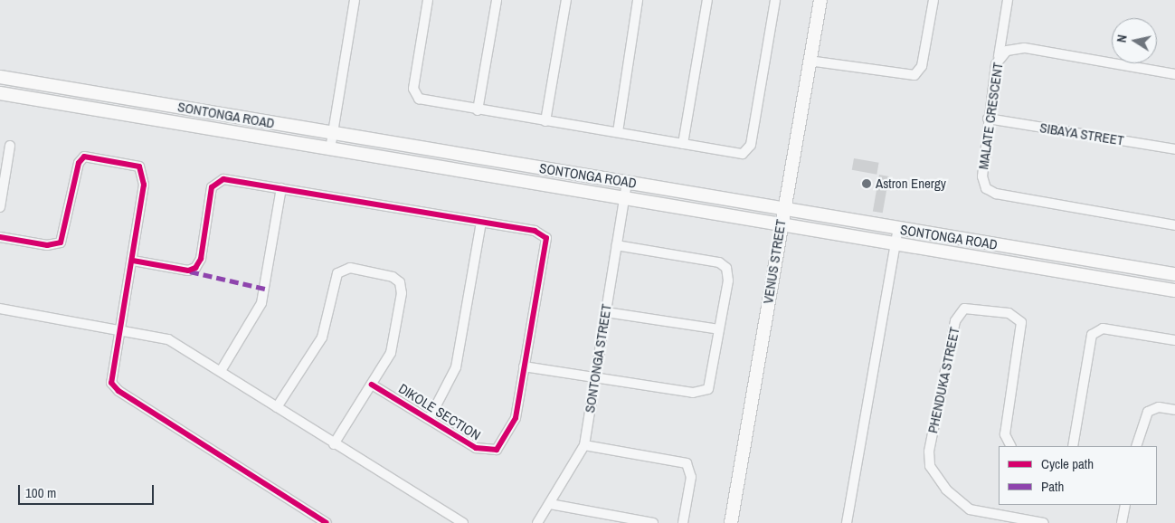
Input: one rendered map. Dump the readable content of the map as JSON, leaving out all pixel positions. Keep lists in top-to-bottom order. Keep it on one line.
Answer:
{"streets":{"main road":["SONTONGA ROAD","VENUS STREET"],"street":["MALATE CRESCENT","SIBAYA STREET","SONTONGA STREET","PHENDUKA STREET","DIKOLE SECTION"]},"crossings":[["SONTONGA ROAD","VENUS STREET"],["SONTONGA ROAD","SONTONGA STREET"],["MALATE CRESCENT","SIBAYA STREET"]],"places":["Astron Energy"],"legend":["Cycle path","Path"],"scale_bar":"100 m","north":"left"}
